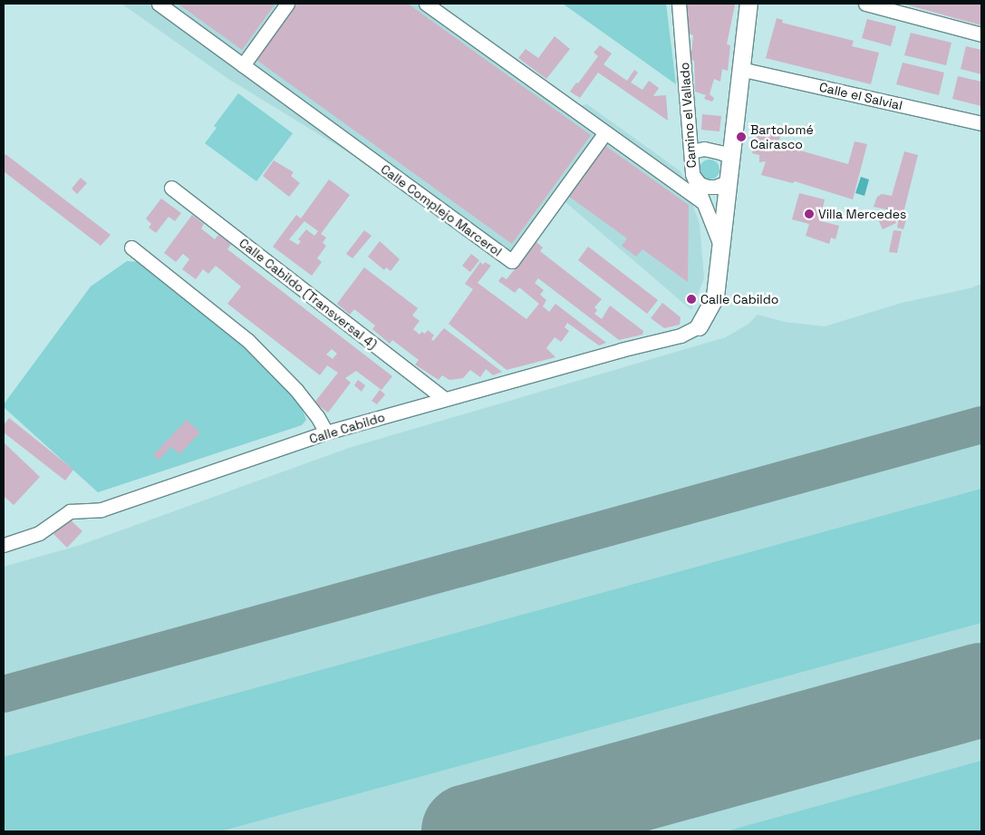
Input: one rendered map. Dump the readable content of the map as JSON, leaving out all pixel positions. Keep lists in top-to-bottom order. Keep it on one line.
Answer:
{"streets":{"street":["Calle el Salvial","Camino el Vallado","Calle Complejo Marcerol","Calle Cabildo (Transversal 4)","Calle Cabildo"]},"crossings":[["Calle Cabildo (Transversal 4)","Calle Cabildo"]],"places":["Bartolomé Cairasco","Villa Mercedes","Calle Cabildo"]}
